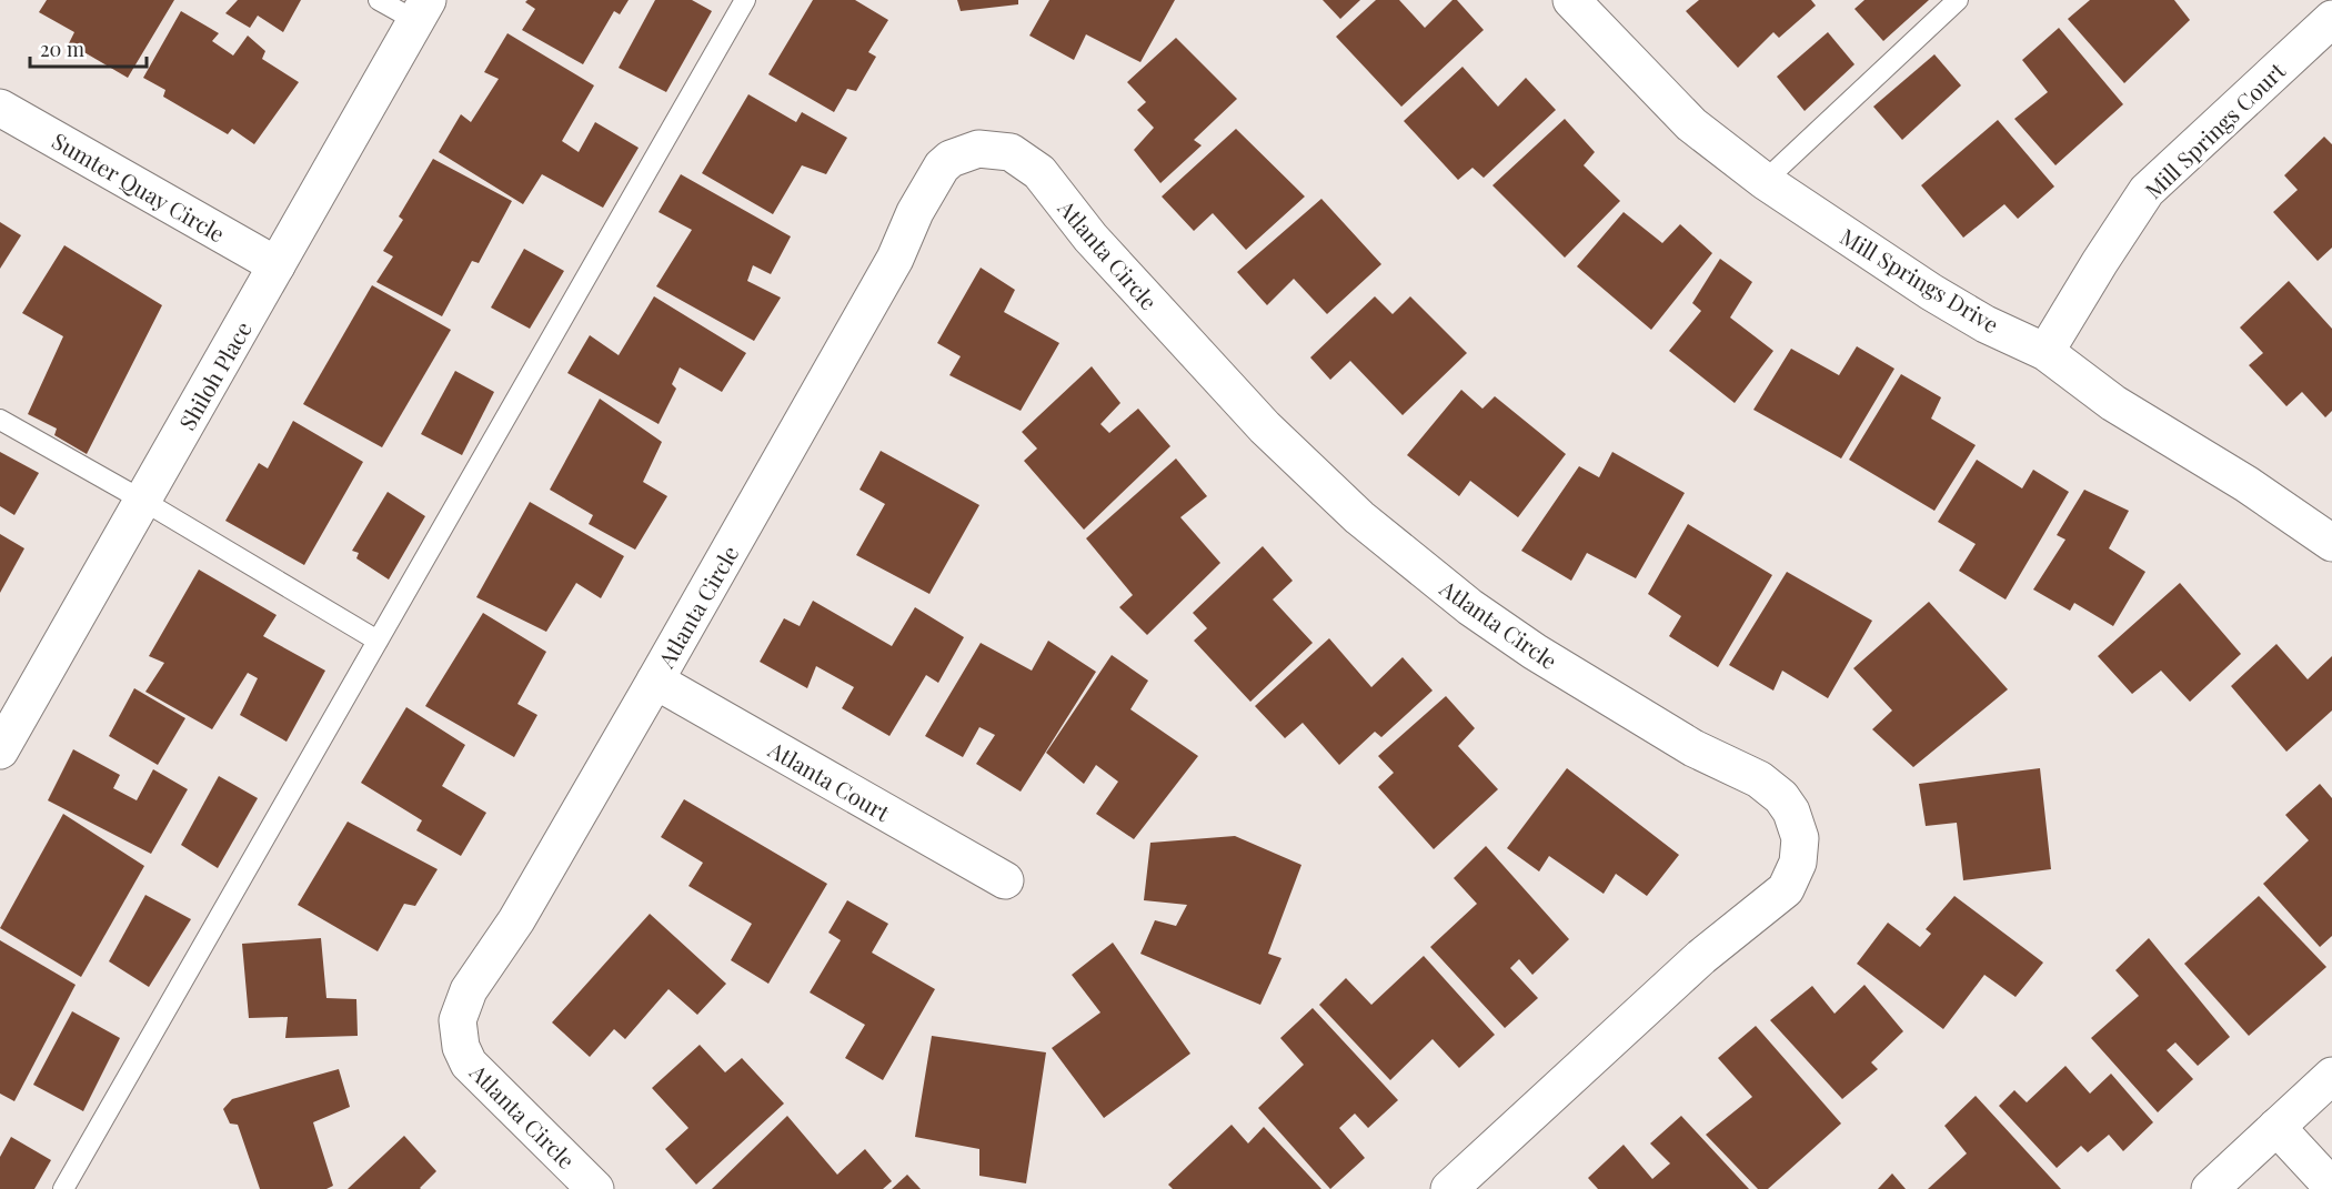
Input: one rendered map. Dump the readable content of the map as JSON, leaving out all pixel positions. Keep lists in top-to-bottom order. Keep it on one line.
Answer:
{"streets":{"street":["Mill Springs Court","Sumter Quay Circle","Atlanta Circle","Mill Springs Drive","Shiloh Place","Atlanta Court"]},"crossings":[["Mill Springs Court","Mill Springs Drive"],["Sumter Quay Circle","Shiloh Place"],["Atlanta Circle","Atlanta Court"]],"scale_bar":"20 m"}
